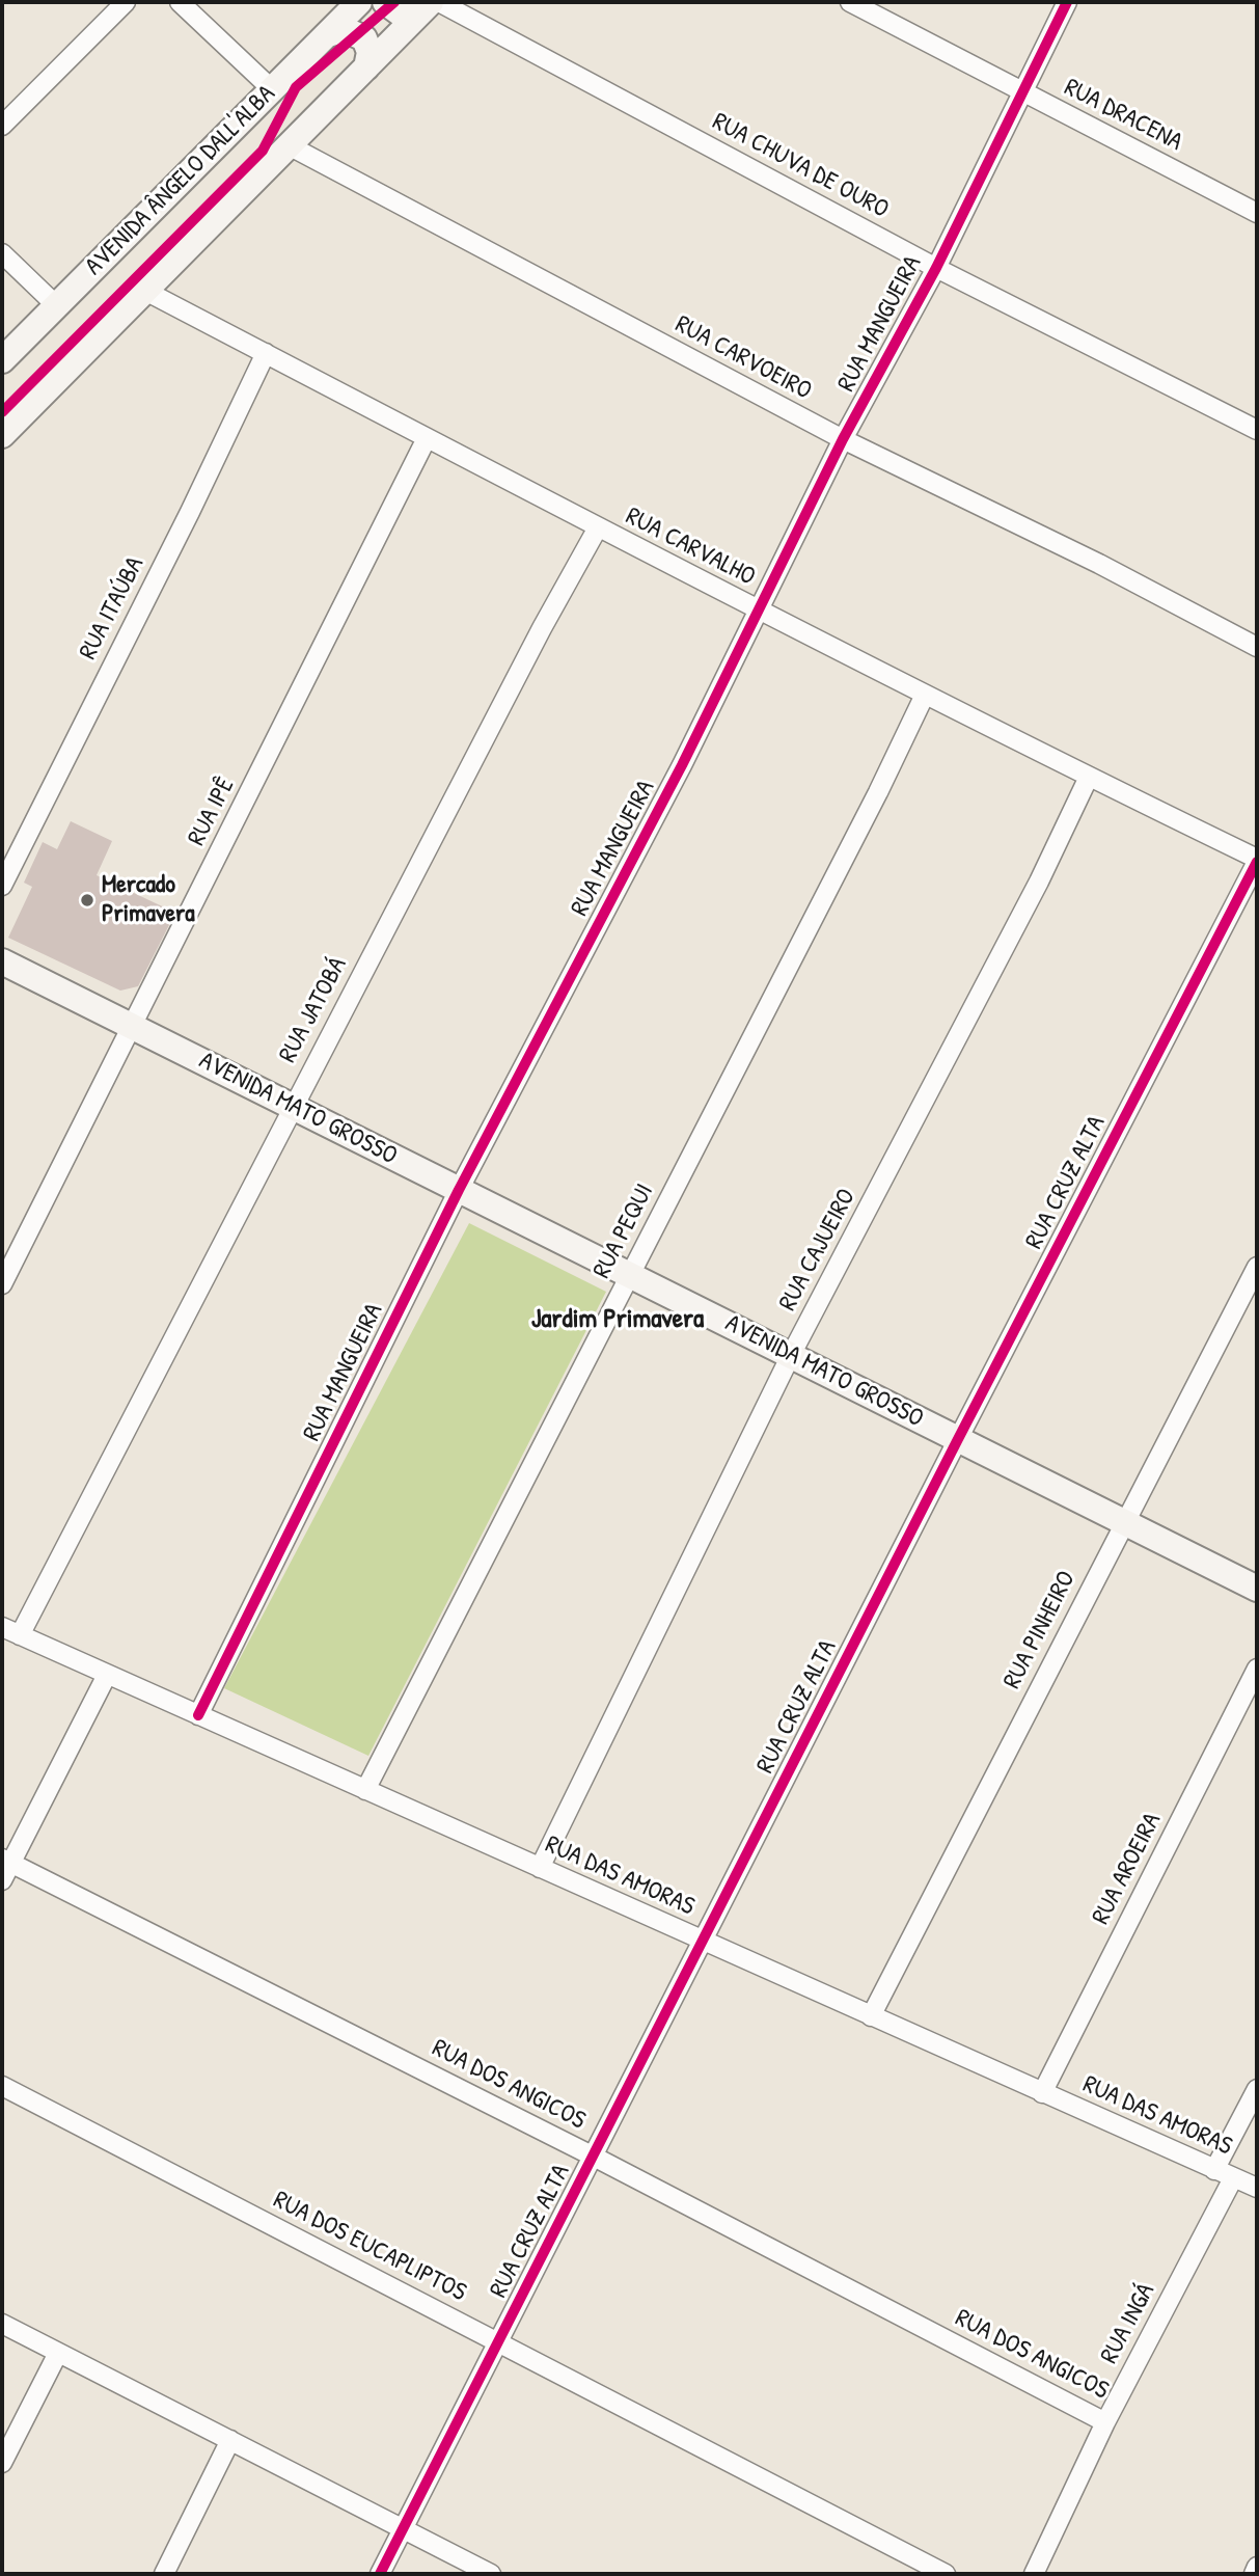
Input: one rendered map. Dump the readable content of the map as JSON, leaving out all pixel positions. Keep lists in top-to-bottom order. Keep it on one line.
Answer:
{"streets":{"street":["RUA DRACENA","RUA CHUVA DE OURO","AVENIDA ÂNGELO DALL'ALBA","RUA MANGUEIRA","RUA CARVOEIRO","RUA CARVALHO","RUA ITAÚBA","RUA IPÊ","RUA JATOBÁ","AVENIDA MATO GROSSO","RUA CRUZ ALTA","RUA PEQUI","RUA CAJUEIRO","RUA PINHEIRO","RUA AROEIRA","RUA DAS AMORAS","RUA DOS ANGICOS","RUA DOS EUCAPLIPTOS","RUA INGÁ"]},"crossings":[["RUA DRACENA","RUA MANGUEIRA"],["RUA CHUVA DE OURO","AVENIDA ÂNGELO DALL'ALBA"],["RUA CHUVA DE OURO","RUA MANGUEIRA"],["AVENIDA ÂNGELO DALL'ALBA","RUA CARVOEIRO"],["AVENIDA ÂNGELO DALL'ALBA","RUA CARVALHO"],["RUA MANGUEIRA","RUA CARVOEIRO"],["RUA MANGUEIRA","RUA CARVALHO"],["RUA MANGUEIRA","AVENIDA MATO GROSSO"],["RUA MANGUEIRA","RUA DAS AMORAS"],["RUA CARVALHO","RUA ITAÚBA"],["RUA CARVALHO","RUA IPÊ"],["RUA CARVALHO","RUA JATOBÁ"],["RUA CARVALHO","RUA CRUZ ALTA"],["RUA CARVALHO","RUA PEQUI"],["RUA CARVALHO","RUA CAJUEIRO"],["RUA IPÊ","AVENIDA MATO GROSSO"],["RUA JATOBÁ","AVENIDA MATO GROSSO"],["RUA JATOBÁ","RUA DAS AMORAS"],["AVENIDA MATO GROSSO","RUA CRUZ ALTA"],["AVENIDA MATO GROSSO","RUA PEQUI"],["AVENIDA MATO GROSSO","RUA CAJUEIRO"],["AVENIDA MATO GROSSO","RUA PINHEIRO"],["RUA CRUZ ALTA","RUA DAS AMORAS"],["RUA CRUZ ALTA","RUA DOS ANGICOS"],["RUA CRUZ ALTA","RUA DOS EUCAPLIPTOS"],["RUA PEQUI","RUA DAS AMORAS"],["RUA CAJUEIRO","RUA DAS AMORAS"],["RUA PINHEIRO","RUA DAS AMORAS"],["RUA AROEIRA","RUA DAS AMORAS"],["RUA DAS AMORAS","RUA INGÁ"],["RUA DOS ANGICOS","RUA INGÁ"]],"districts":["Jardim Primavera"],"places":["Mercado Primavera"]}
